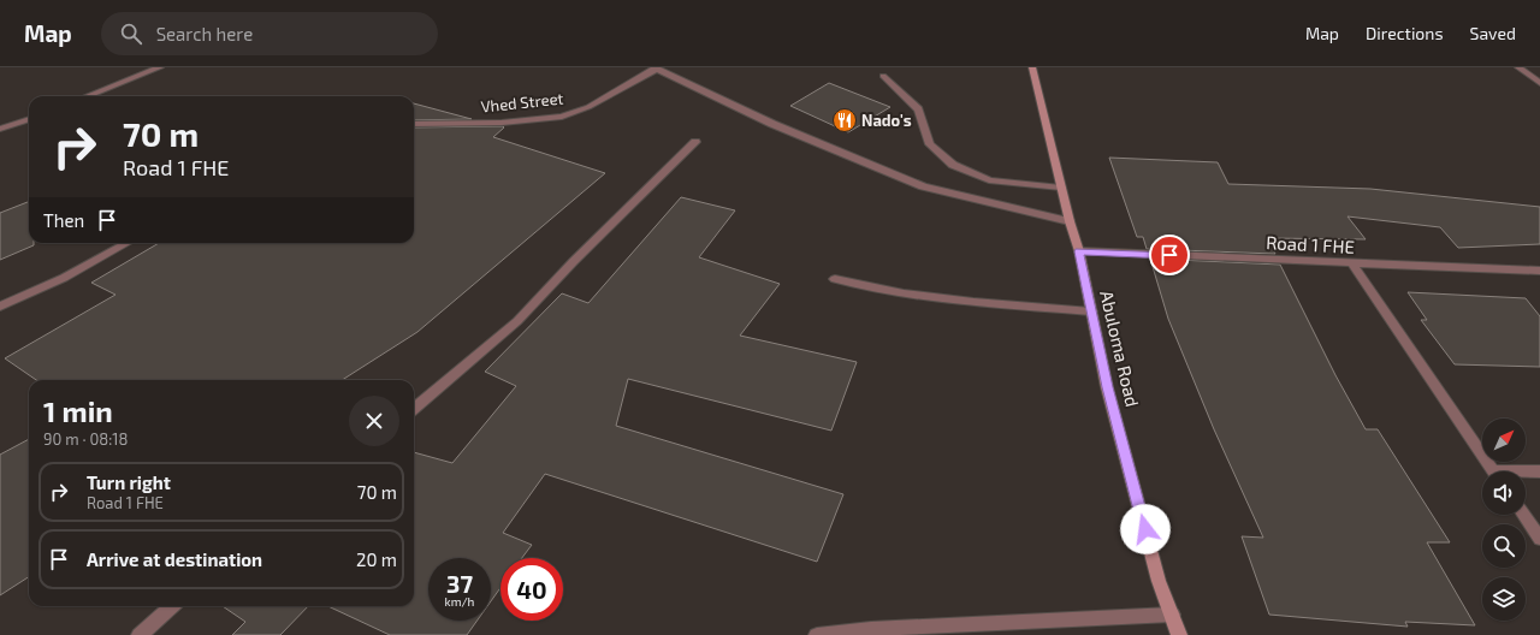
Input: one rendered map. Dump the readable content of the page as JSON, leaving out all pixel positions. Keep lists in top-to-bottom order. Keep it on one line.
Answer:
{"streets":{"street":["Vhed Street","Road 1 FHE","Abuloma Road"]},"crossings":[["Road 1 FHE","Abuloma Road"]],"places":{"restaurant":["Nado's"]},"north":"top right","page":{"header":"Map","search":"Search here","nav":["Map","Directions","Saved"],"turn":["70 m","Road 1 FHE"],"then":"Then","heading":["1 min","90 m · 08:18"],"list":[{"name":"Turn right","note":"Road 1 FHE","value":"70 m"},{"name":"Arrive at destination","value":"20 m"}],"speed":"37 km/h","limit":"40"}}
